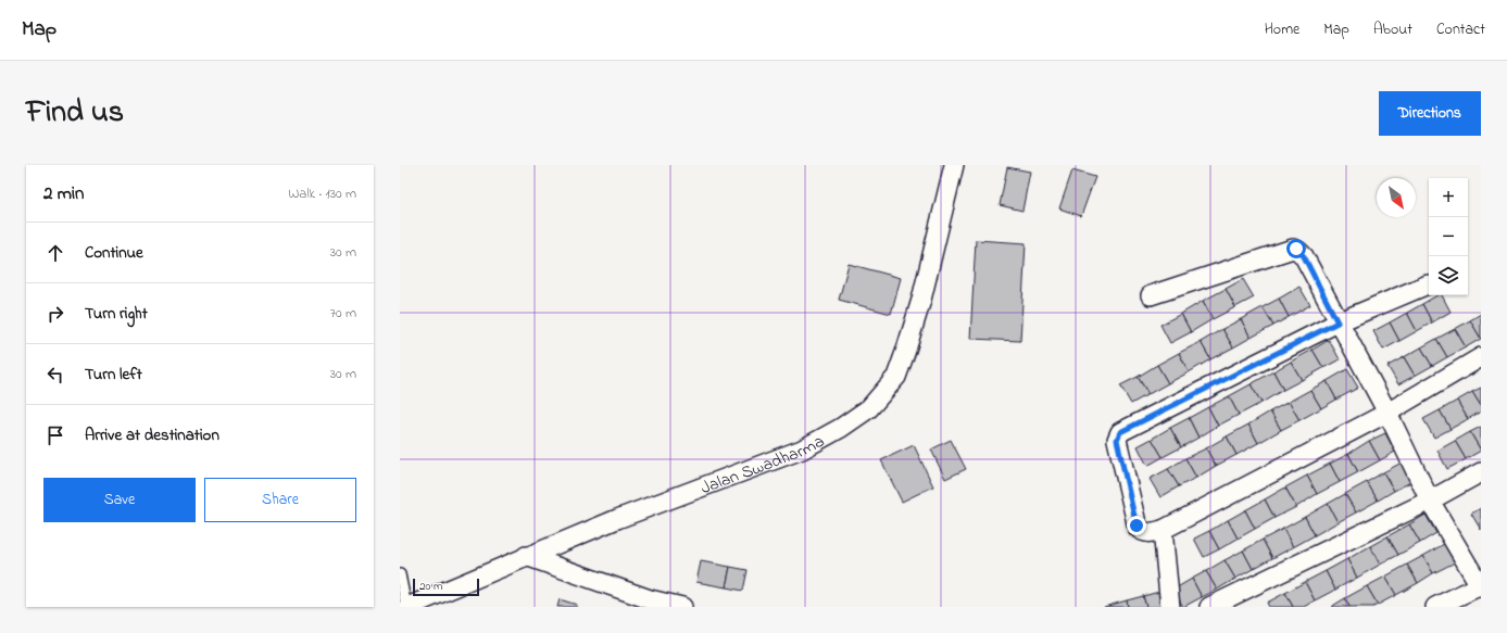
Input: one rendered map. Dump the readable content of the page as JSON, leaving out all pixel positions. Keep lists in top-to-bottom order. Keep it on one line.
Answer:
{"streets":{"street":["Jalan Swadharma"]},"scale_bar":"20 m","north":"bottom right","page":{"header":"Map","nav":["Home","Map","About","Contact"],"title":"Find us","buttons":["Directions",["Save","Share"]],"heading":["2 min","Walk · 130 m"],"map_buttons":["+","−"],"list":[["Continue","30 m"],["Turn right","70 m"],["Turn left","30 m"],"Arrive at destination"],"scale":"20 m"}}
